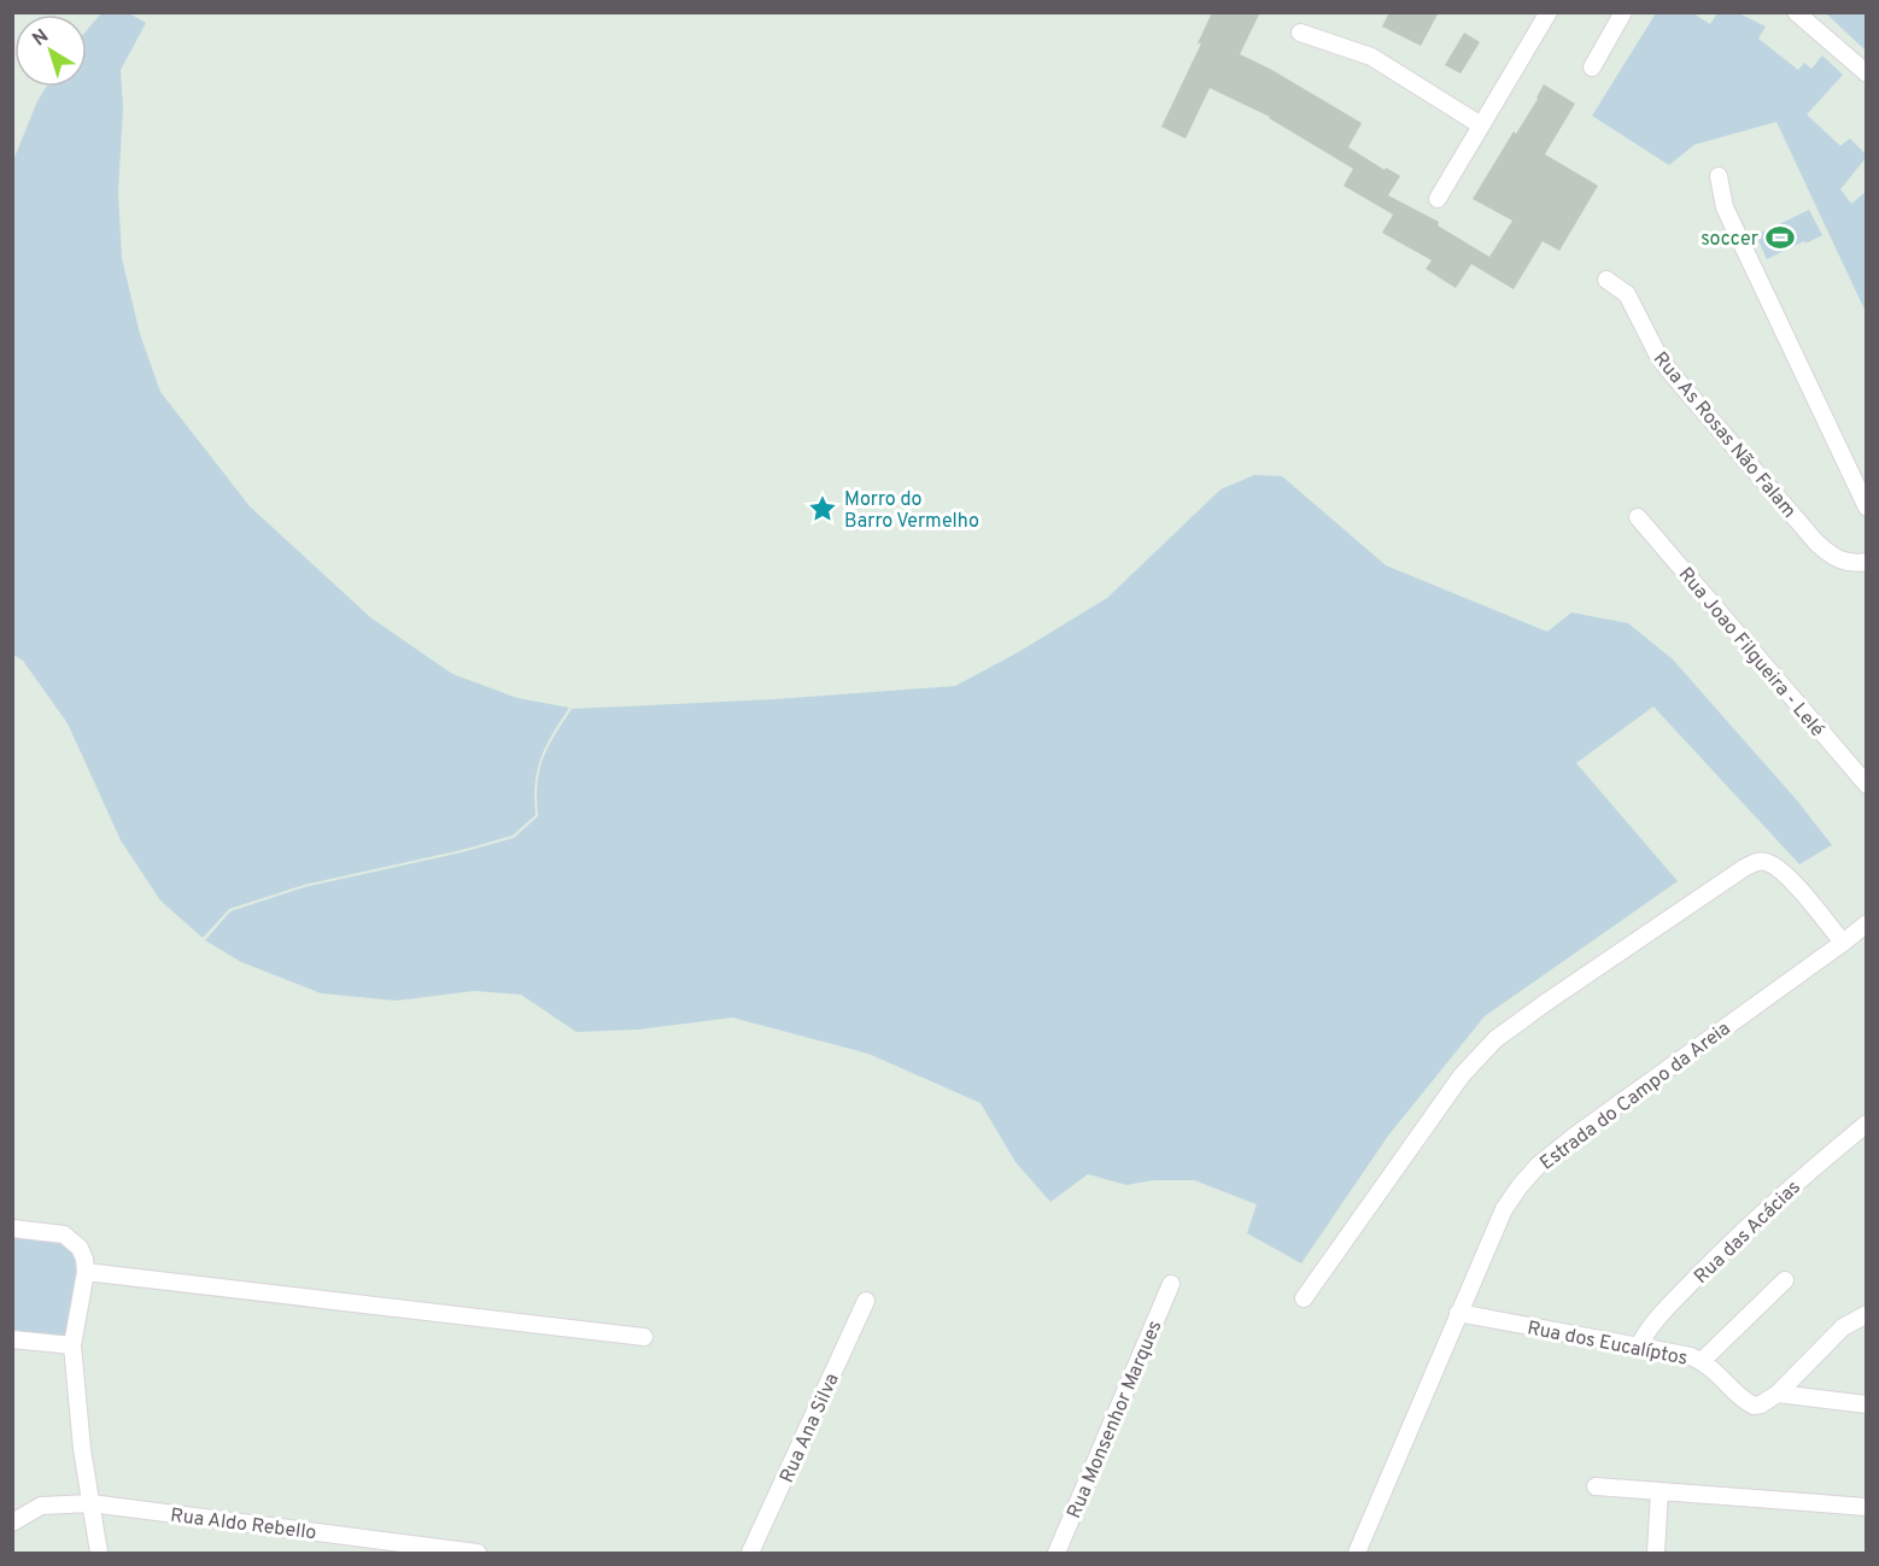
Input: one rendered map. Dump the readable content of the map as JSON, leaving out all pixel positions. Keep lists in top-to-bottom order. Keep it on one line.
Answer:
{"streets":{"street":["Rua As Rosas Não Falam","Rua Joao Filgueira - Lelé","Estrada do Campo da Areia","Rua das Acácias","Rua dos Eucalíptos","Rua Monsenhor Marques","Rua Ana Silva","Rua Aldo Rebello"]},"crossings":[["Estrada do Campo da Areia","Rua dos Eucalíptos"],["Rua das Acácias","Rua dos Eucalíptos"]],"places":{"sports":["soccer"],"place":["Morro do Barro Vermelho"]},"north":"top left"}
